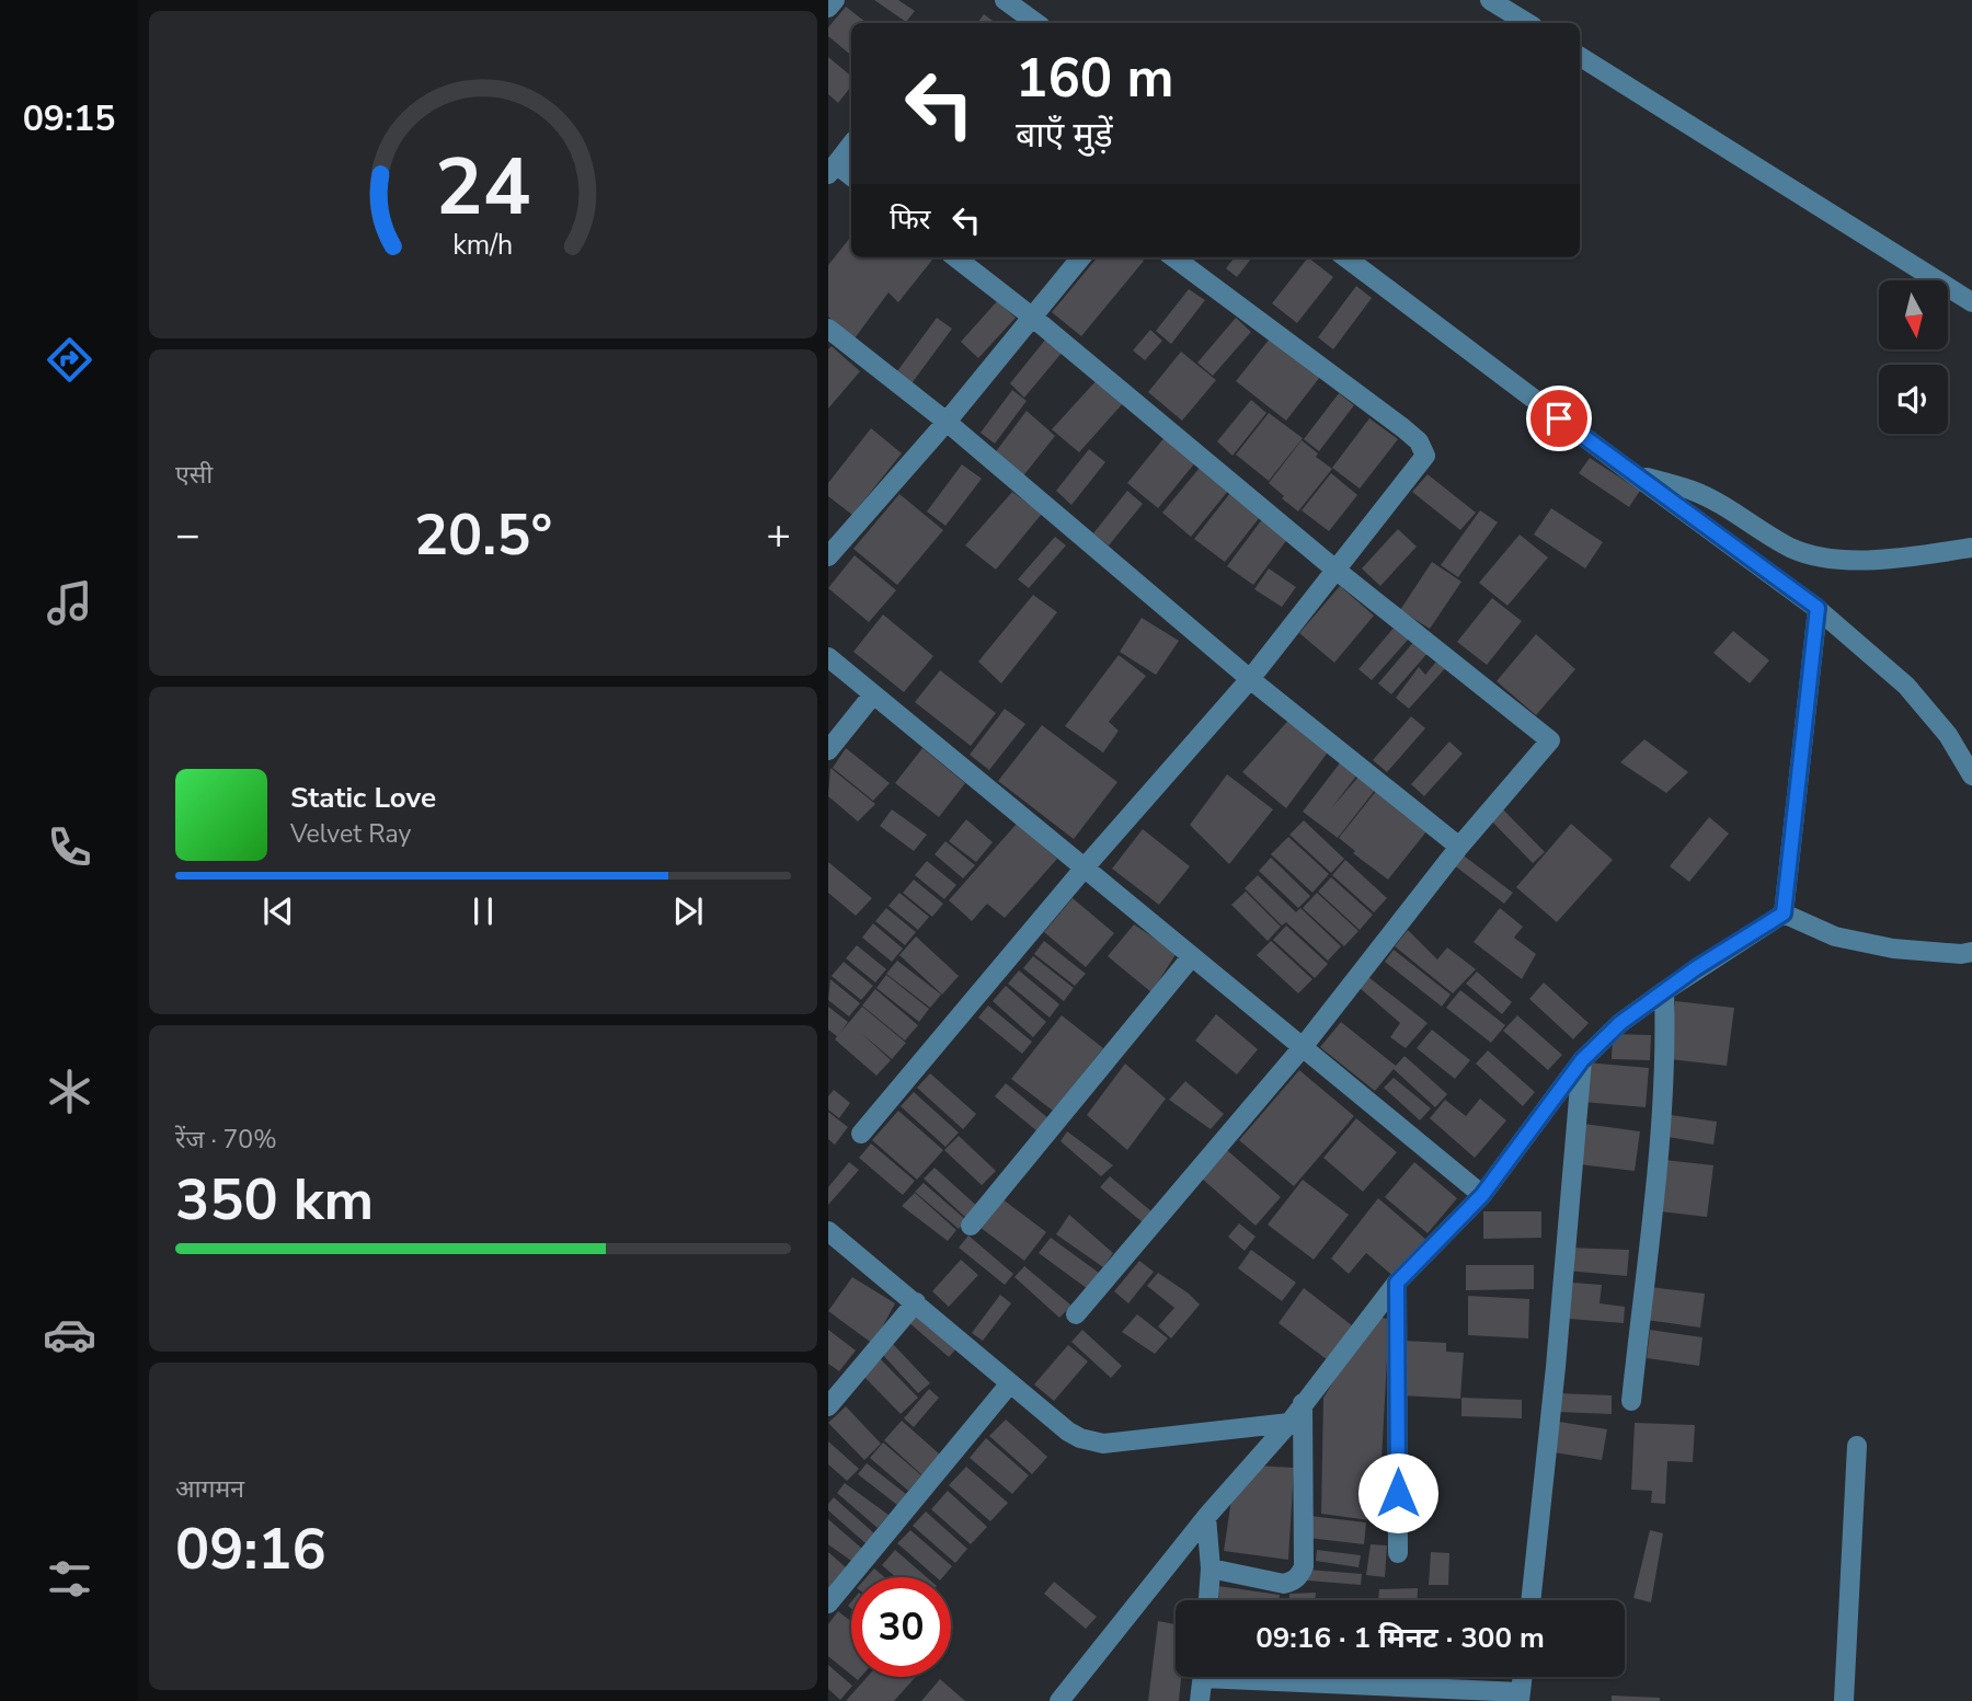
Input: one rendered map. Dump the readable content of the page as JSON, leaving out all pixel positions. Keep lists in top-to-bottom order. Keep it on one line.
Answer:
{"north":"bottom","page":{"tabs":"09:15","turn":["160 m","बाएँ मुड़ें"],"then":"फिर","tile":["एसी",["रेंज · 70%","350 km"],["आगमन","09:16"]],"heat":["−","20.5°","+"],"song":["Static Love","Velvet Ray"],"limit":"30","trip":"09:16 · 1 मिनट · 300 m","gauge":["24","km/h"]}}
